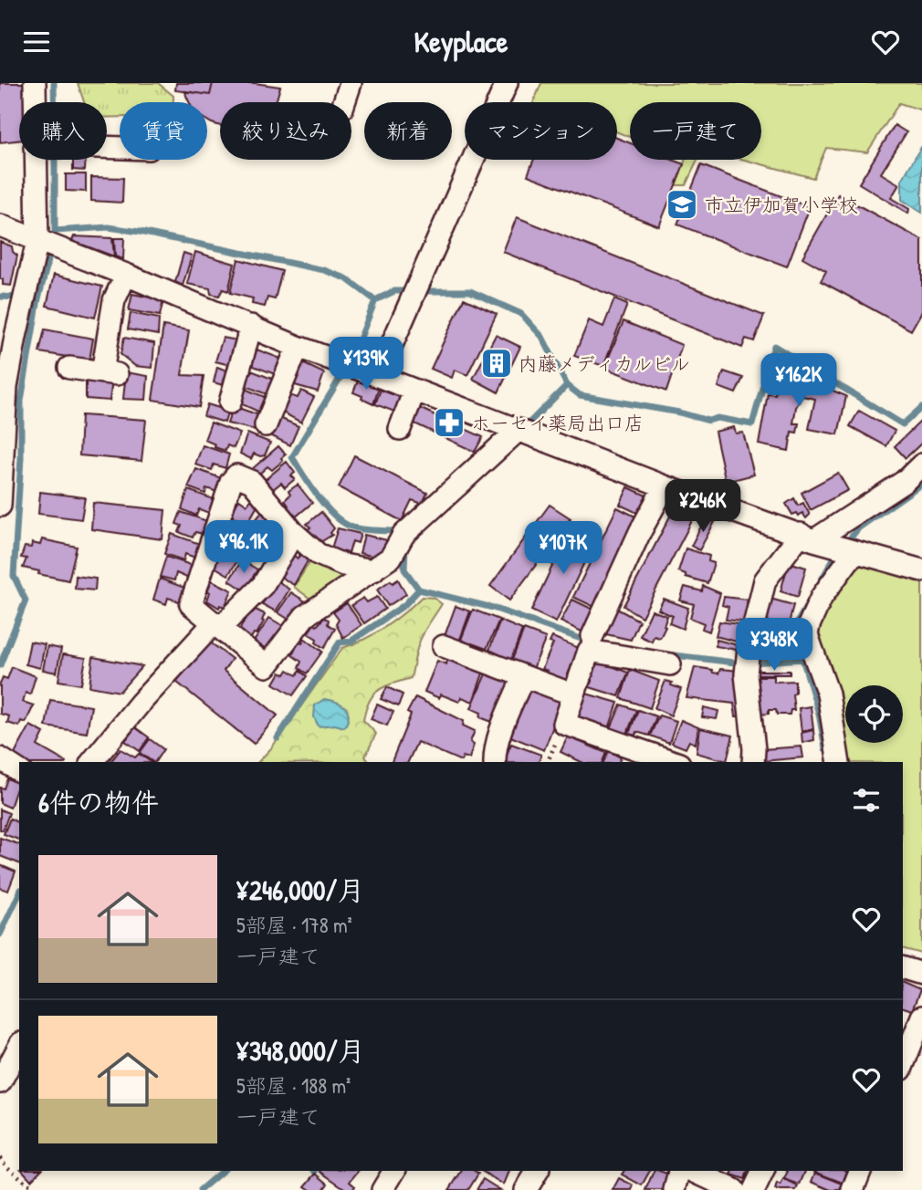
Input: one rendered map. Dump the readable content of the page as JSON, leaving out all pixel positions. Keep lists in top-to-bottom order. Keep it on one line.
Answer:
{"places":{"school or university":["市立伊加賀小学校"],"building":["内藤メディカルビル"],"pharmacy":["ホーセイ薬局出口店"]},"page":{"header":"Keyplace","chip":["購入","賃貸","絞り込み","新着","マンション","一戸建て"],"price":["¥139K","¥162K","¥246K","¥96.1K","¥107K","¥348K"],"heading":"6件の物件","list":[{"name":"¥246,000/月","note":"5部屋 · 178 m² · 一戸建て"},{"name":"¥348,000/月","note":"5部屋 · 188 m² · 一戸建て"}]}}
